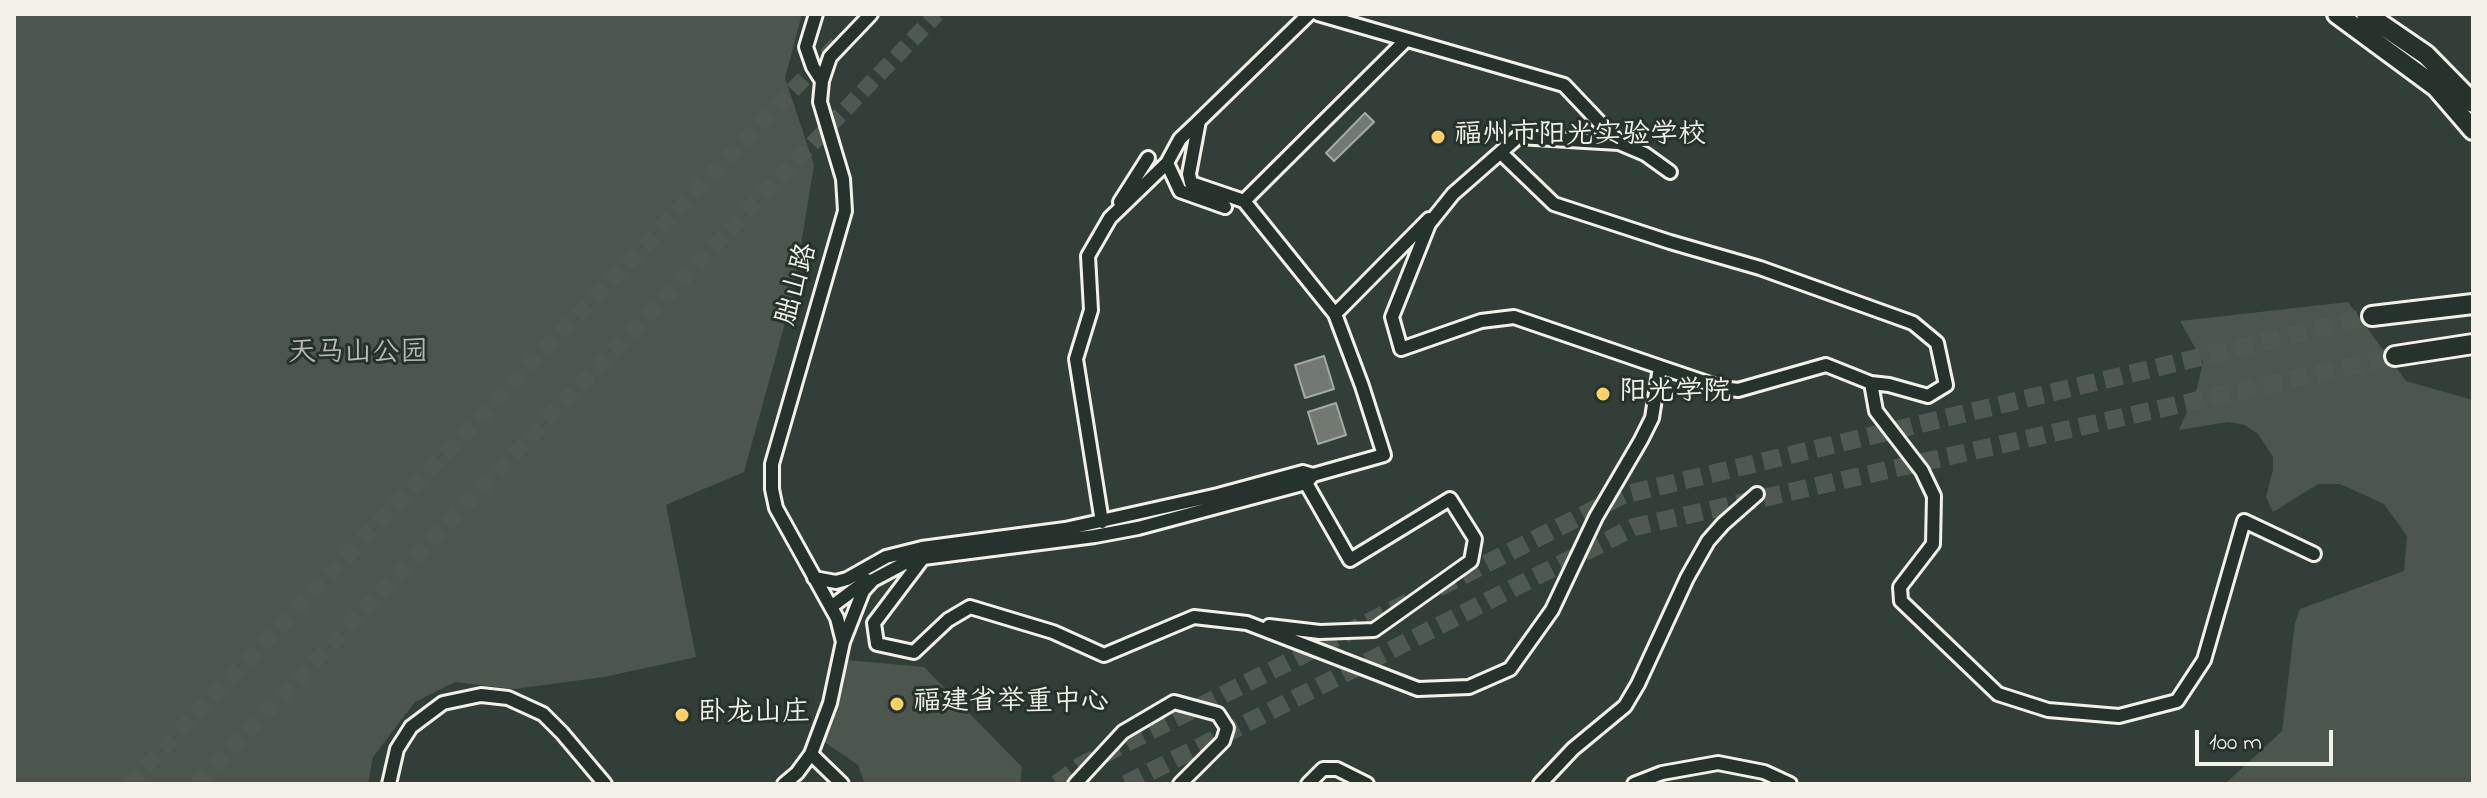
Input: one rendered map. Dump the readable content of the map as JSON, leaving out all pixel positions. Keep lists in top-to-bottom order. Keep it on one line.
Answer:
{"streets":{"street":["胐山路"]},"parks":["天马山公园"],"places":["福州市阳光实验学校","阳光学院","福建省举重中心","卧龙山庄"],"scale_bar":"100 m"}
